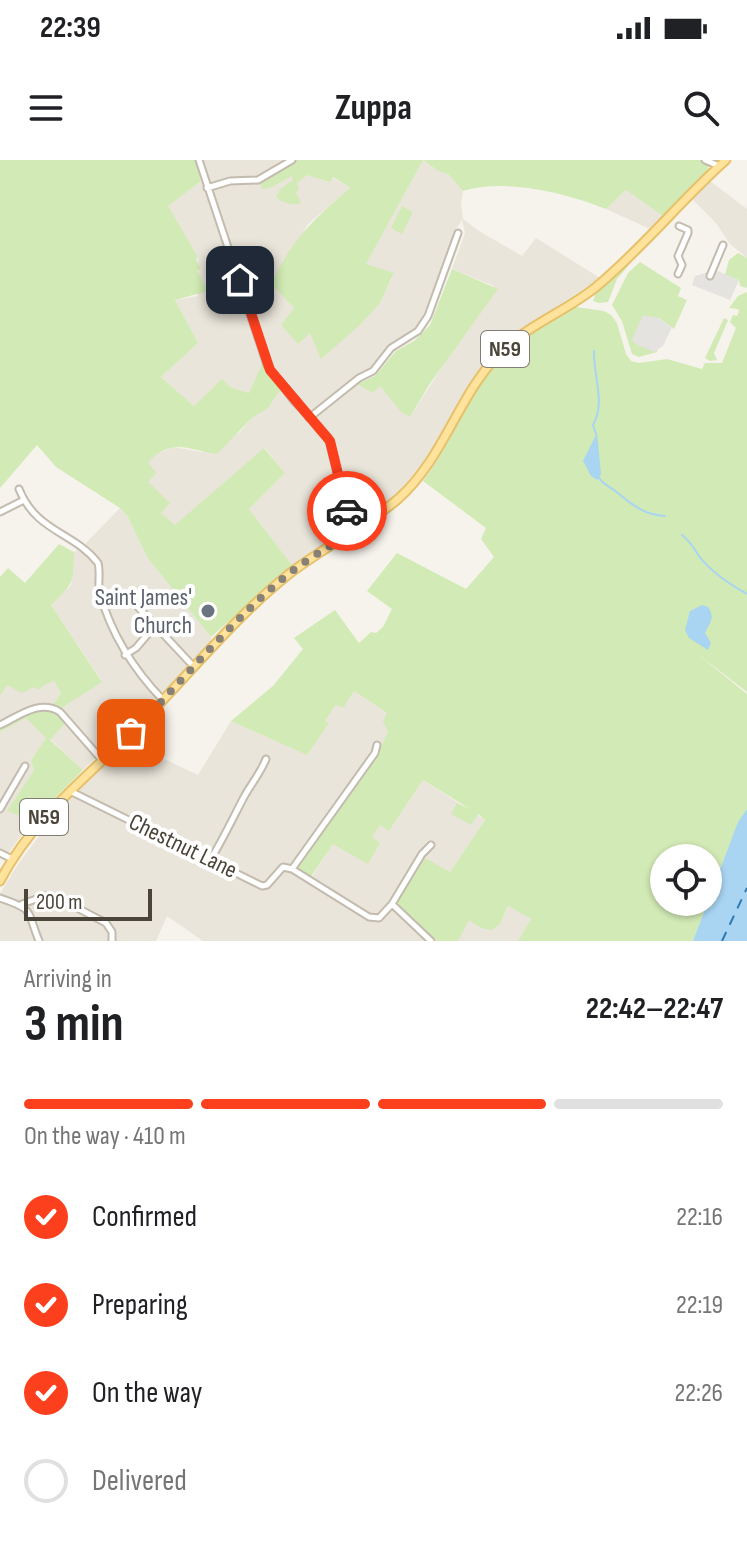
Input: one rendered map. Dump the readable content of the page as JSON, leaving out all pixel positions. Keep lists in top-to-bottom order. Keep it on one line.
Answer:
{"streets":{"main road":["N59"],"street":["Chestnut Lane"]},"crossings":[["N59","Chestnut Lane"]],"places":["Saint James' Church"],"scale_bar":"200 m","page":{"status":"22:39","header":"Zuppa","scale":"200 m","heading":["3 min","Arriving in","22:42–22:47"],"bar":"On the way · 410 m","list":[["Confirmed","22:16"],["Preparing","22:19"],["On the way","22:26"],"Delivered"]}}
